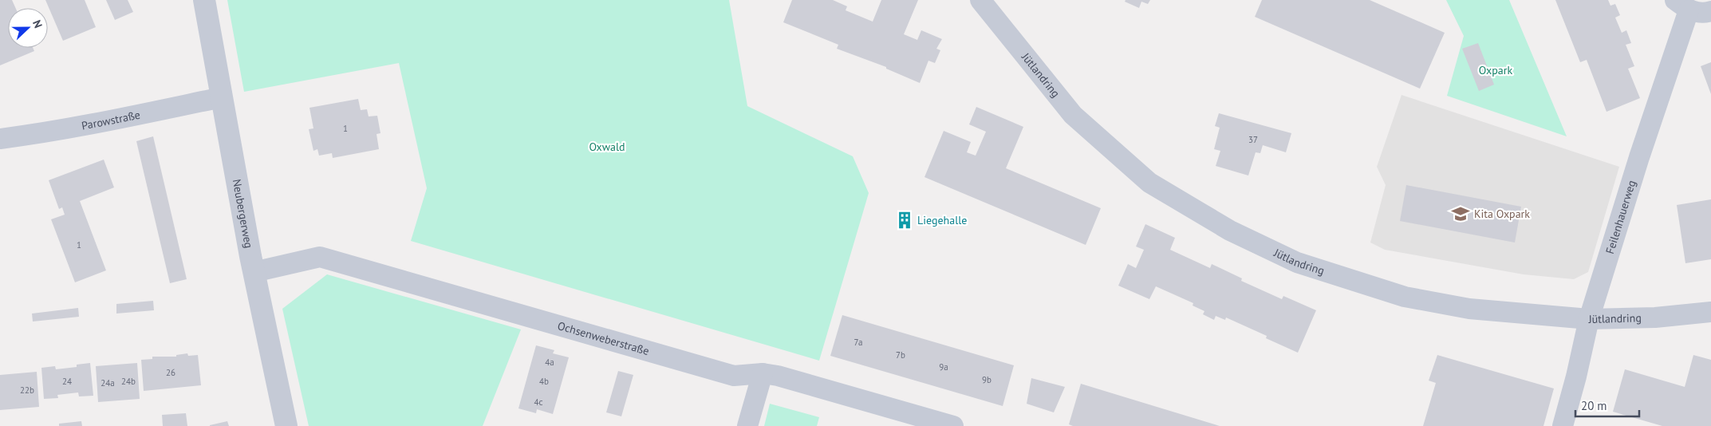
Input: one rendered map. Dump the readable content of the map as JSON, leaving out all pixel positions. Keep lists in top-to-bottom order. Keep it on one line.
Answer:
{"streets":{"street":["Jütlandring","Parowstraße","Neubergerweg","Feilenhauerweg","Ochsenweberstraße"]},"crossings":[["Jütlandring","Feilenhauerweg"],["Parowstraße","Neubergerweg"],["Neubergerweg","Ochsenweberstraße"]],"parks":["Oxpark","Oxwald"],"places":{"school or university":["Kita Oxpark"],"building":["Liegehalle"]},"house_numbers":["1","37","1","7a","7b","4a","9a","26","9b","24","24b","4b","24a","22b","4c"],"scale_bar":"20 m","north":"right"}
